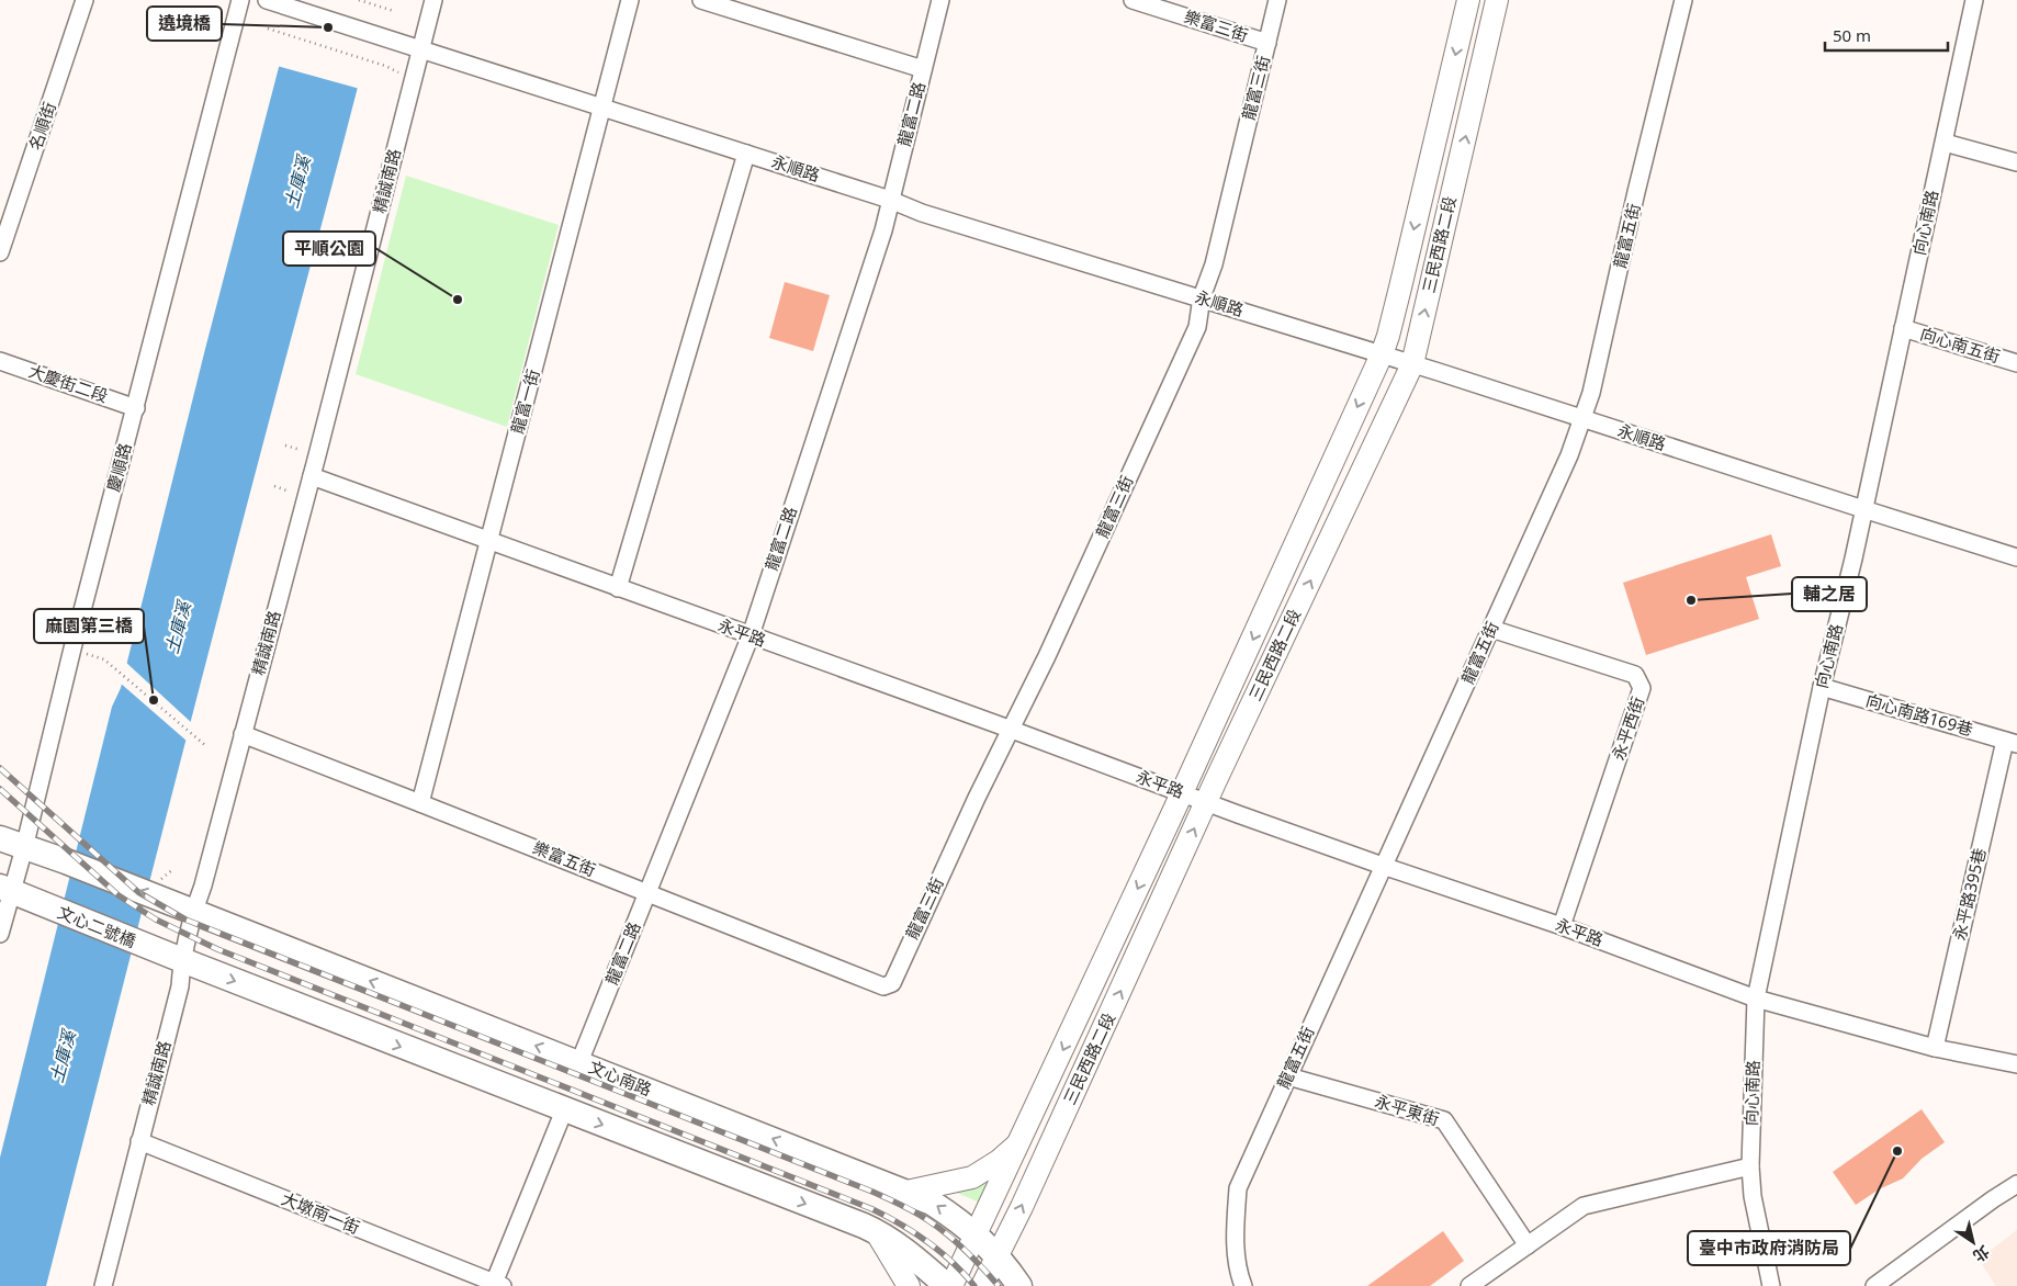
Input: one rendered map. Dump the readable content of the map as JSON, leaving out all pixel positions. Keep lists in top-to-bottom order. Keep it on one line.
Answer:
{"streets":{"main road":["文心二號橋","文心南路"],"street":["樂富三街","龍富三街","龍富二路","名順街","永順路","精誠南路","向心南路","龍富五街","三民西路二段","向心南五街","大慶街二段","龍富一街","慶順路","永平路","向心南路169巷","永平西街","樂富五街","永平路395巷","永平東街","大墩南一街"]},"crossings":[["樂富三街","龍富三街"],["龍富三街","永順路"],["龍富三街","永平路"],["龍富三街","樂富五街"],["龍富二路","永順路"],["龍富二路","永平路"],["龍富二路","樂富五街"],["龍富二路","文心南路"],["永順路","精誠南路"],["永順路","向心南路"],["永順路","龍富五街"],["永順路","三民西路二段"],["永順路","龍富一街"],["精誠南路","永平路"],["精誠南路","樂富五街"],["精誠南路","文心二號橋"],["精誠南路","文心南路"],["精誠南路","大墩南一街"],["向心南路","向心南五街"],["向心南路","永平路"],["向心南路","向心南路169巷"],["龍富五街","永平路"],["龍富五街","永平西街"],["龍富五街","永平東街"],["三民西路二段","永平路"],["三民西路二段","文心南路"],["大慶街二段","慶順路"],["龍富一街","永平路"],["龍富一街","樂富五街"],["慶順路","文心二號橋"],["永平路","永平西街"],["永平路","永平路395巷"],["向心南路169巷","永平路395巷"]],"water":["土庫溪"],"places":["遶境橋","平順公園","輔之居","麻園第三橋","臺中市政府消防局"],"scale_bar":"50 m","north":"bottom right"}
